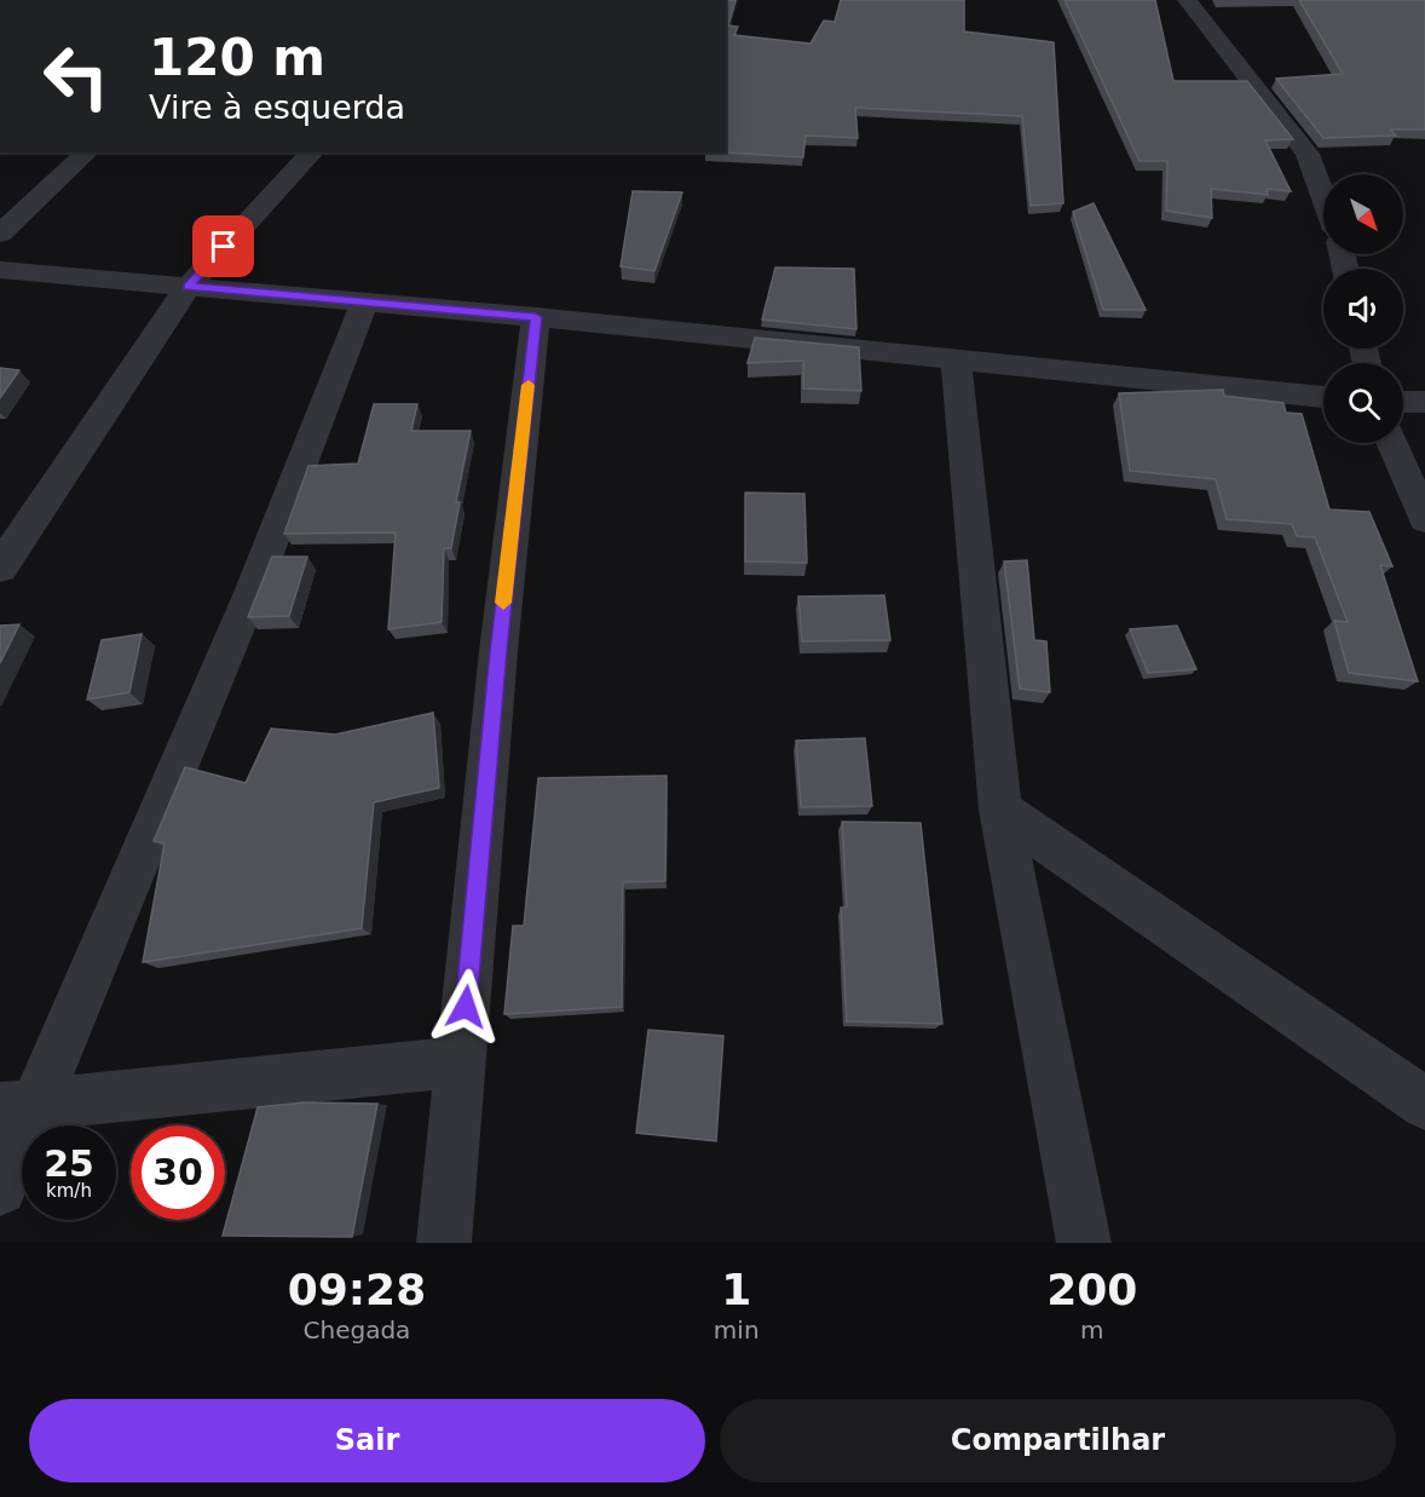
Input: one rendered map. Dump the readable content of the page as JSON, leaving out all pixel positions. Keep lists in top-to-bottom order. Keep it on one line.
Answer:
{"north":"bottom right","page":{"turn":["120 m","Vire à esquerda"],"speed":"25 km/h","limit":"30","eta":["09:28","Chegada","1","min","200","m"],"buttons":["Sair","Compartilhar"]}}
